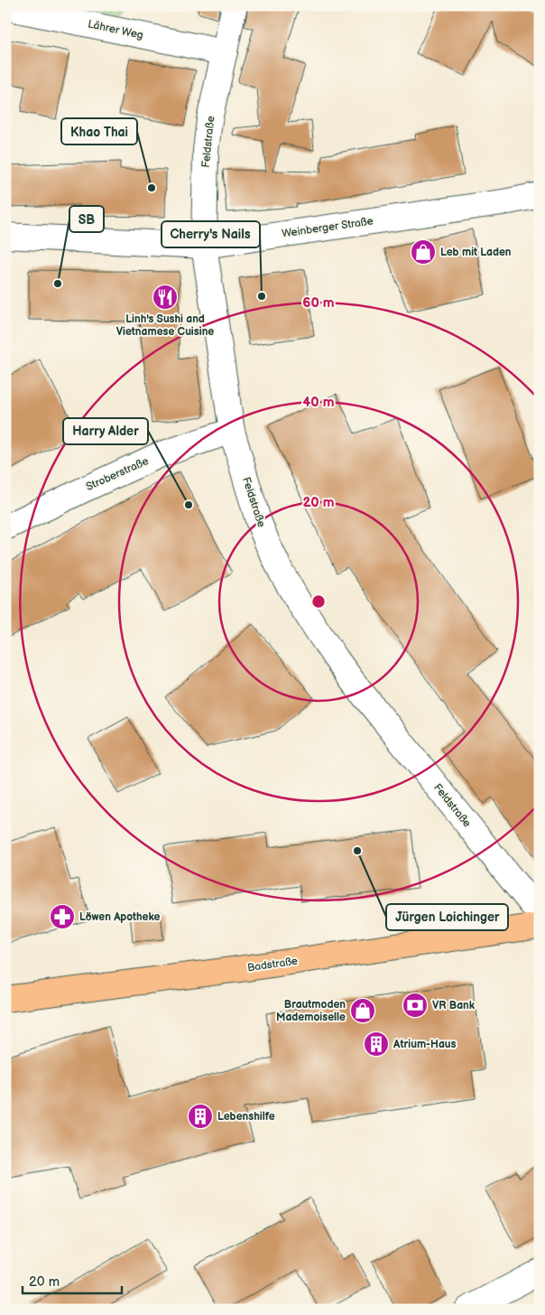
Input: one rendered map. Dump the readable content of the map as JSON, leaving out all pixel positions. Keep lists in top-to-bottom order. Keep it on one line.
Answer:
{"streets":{"main road":["Badstraße"],"street":["Lährer Weg","Feldstraße","Weinberger Straße","Stroberstraße"]},"crossings":[["Lährer Weg","Feldstraße"],["Feldstraße","Weinberger Straße"],["Feldstraße","Stroberstraße"]],"places":{"other":["Khao Thai","SB","Cherry's Nails","Harry Alder","Jürgen Loichinger"],"shop":["Leb mit Laden","Brautmoden Mademoiselle"],"restaurant":["Linh's Sushi and Vietnamese Cuisine"],"pharmacy":["Löwen Apotheke"],"bank":["VR Bank"],"building":["Atrium-Haus","Lebenshilfe"]},"scale_bar":"20 m","rings":["60 m","40 m","20 m"]}
